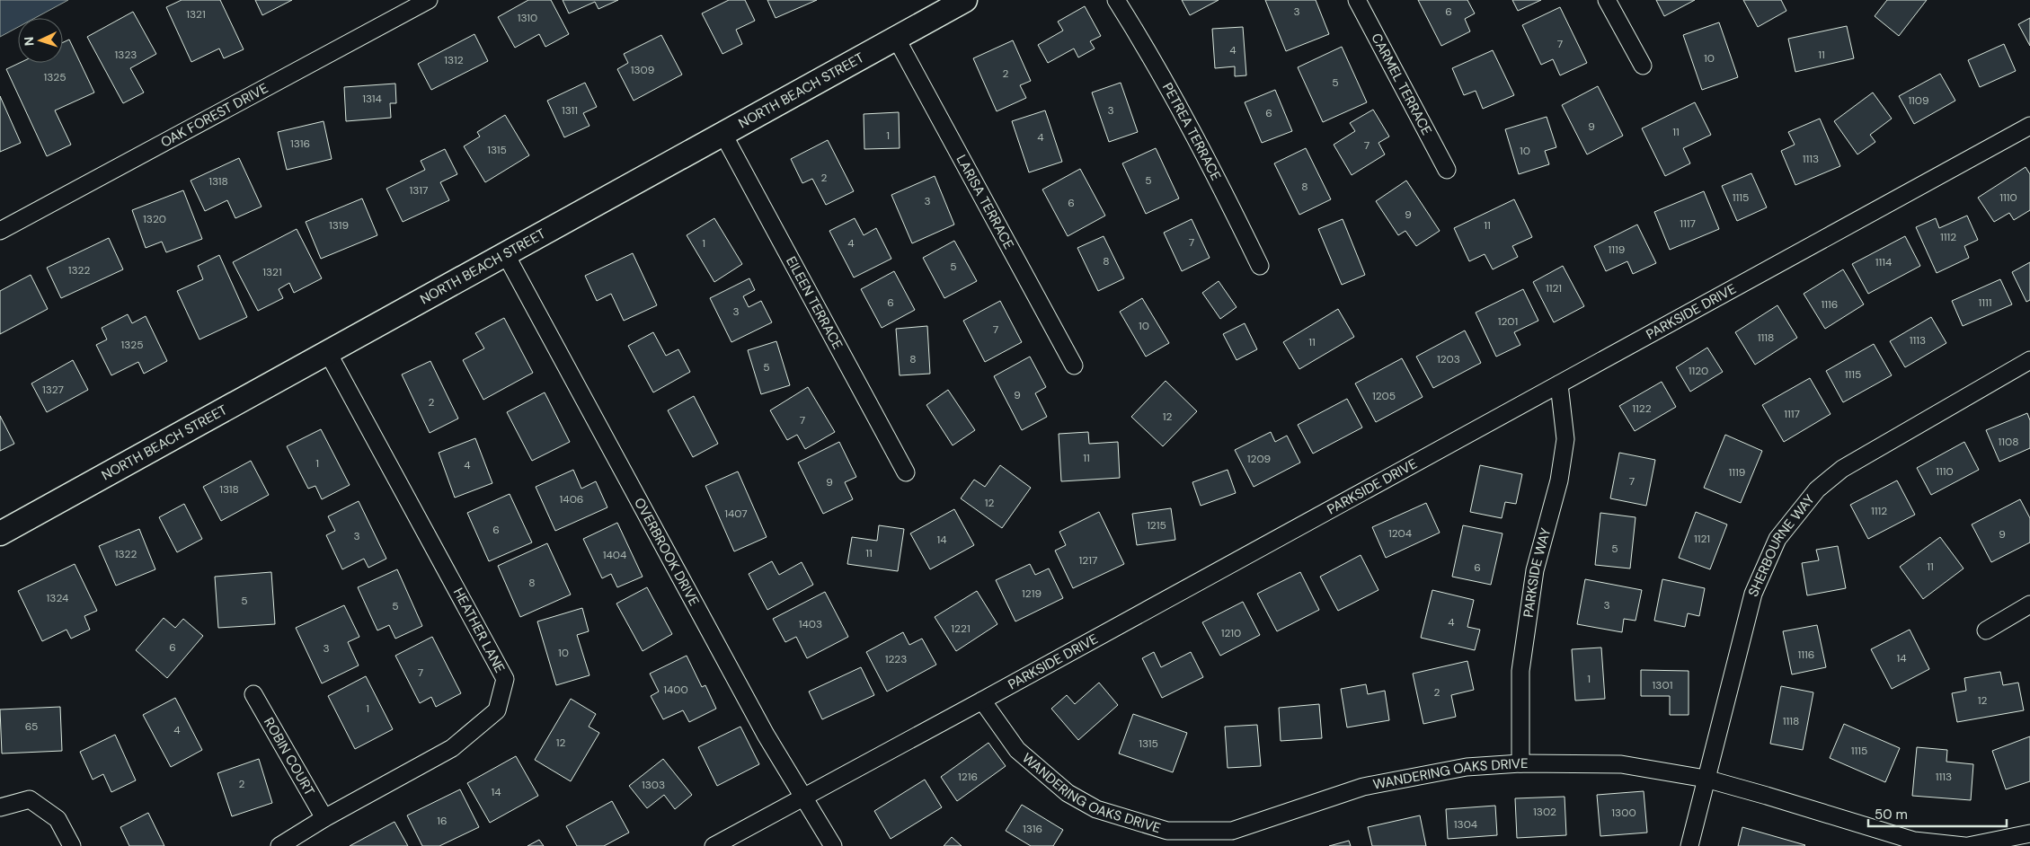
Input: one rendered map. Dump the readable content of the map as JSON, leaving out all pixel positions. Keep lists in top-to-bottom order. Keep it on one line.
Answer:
{"streets":{"street":["CARMEL TERRACE","NORTH BEACH STREET","OAK FOREST DRIVE","PETREA TERRACE","LARISA TERRACE","EILEEN TERRACE","PARKSIDE DRIVE","SHERBOURNE WAY","OVERBROOK DRIVE","PARKSIDE WAY","HEATHER LANE","ROBIN COURT","WANDERING OAKS DRIVE"]},"crossings":[["NORTH BEACH STREET","LARISA TERRACE"],["NORTH BEACH STREET","EILEEN TERRACE"],["NORTH BEACH STREET","OVERBROOK DRIVE"],["NORTH BEACH STREET","HEATHER LANE"],["PARKSIDE DRIVE","OVERBROOK DRIVE"],["PARKSIDE DRIVE","PARKSIDE WAY"],["PARKSIDE DRIVE","WANDERING OAKS DRIVE"],["SHERBOURNE WAY","WANDERING OAKS DRIVE"],["PARKSIDE WAY","WANDERING OAKS DRIVE"],["HEATHER LANE","ROBIN COURT"]],"house_numbers":["3","6","1321","1310","7","4","1323","11","10","1312","1309","2","1325","5","1314","1109","1311","3","6","9","11","1","4","1316","7","1315","10","1113","2","5","1318","8","1317","1115","1110","3","6","9","1320","1117","1319","11","1112","7","1","4","1119","8","1114","5","1322","1321","1121","6","1111","1116","3","1201","10","7","1118","1113","11","1325","8","1203","5","1120","1115","1327","9","1205","2","1122","1117","12","7","1108","11","1209","1","4","1110","1119","7","9","1318","1406","12","1112","1407","1215","6","1204","9","3","1121","14","5","11","1322","1404","1217","11","6","8","1219","1324","5","3","5","4","1403","1221","1210","6","3","10","1116","14","1223","7","1","1301","1400","2","12","1","1118","65","4","12","1315","1115","1216","1113","2","1303","14","1302","1300","16","1304","1316"],"scale_bar":"50 m","north":"left"}
